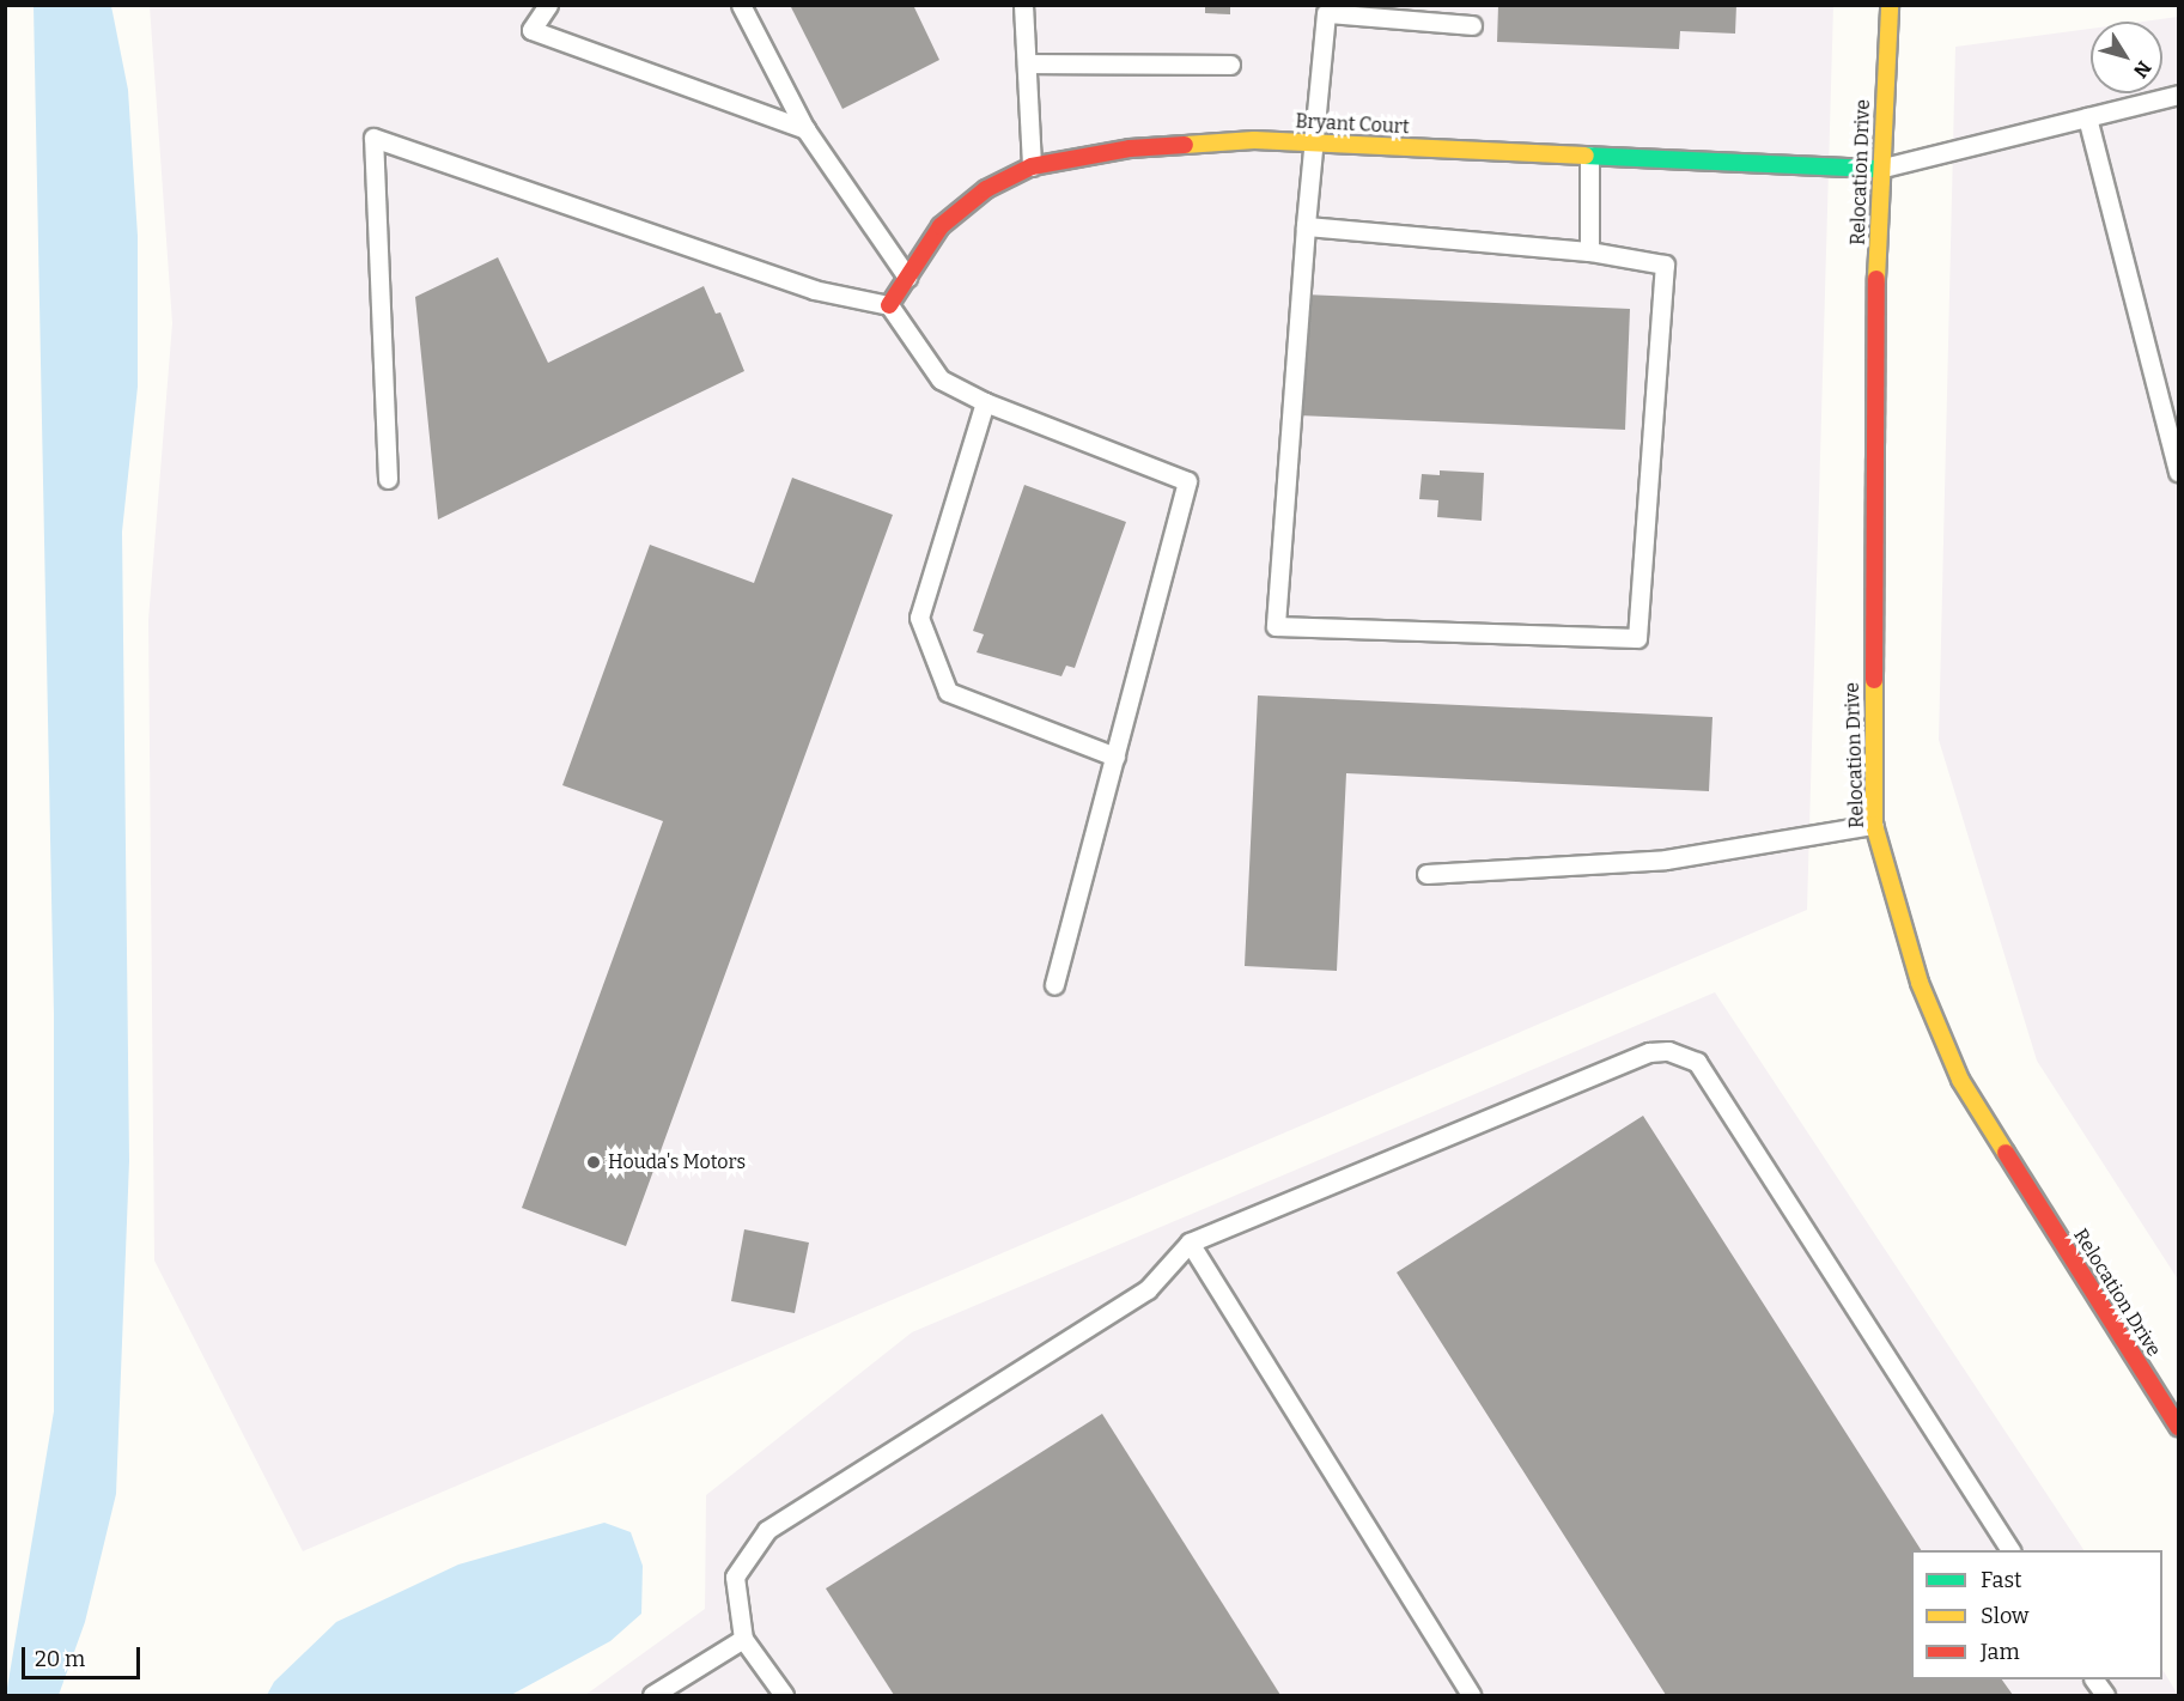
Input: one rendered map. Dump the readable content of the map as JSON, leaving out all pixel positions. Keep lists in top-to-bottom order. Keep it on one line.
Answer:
{"streets":{"street":["Bryant Court","Relocation Drive"]},"crossings":[["Bryant Court","Relocation Drive"]],"places":["Houda's Motors"],"legend":["Fast","Slow","Jam"],"scale_bar":"20 m","north":"bottom right"}
